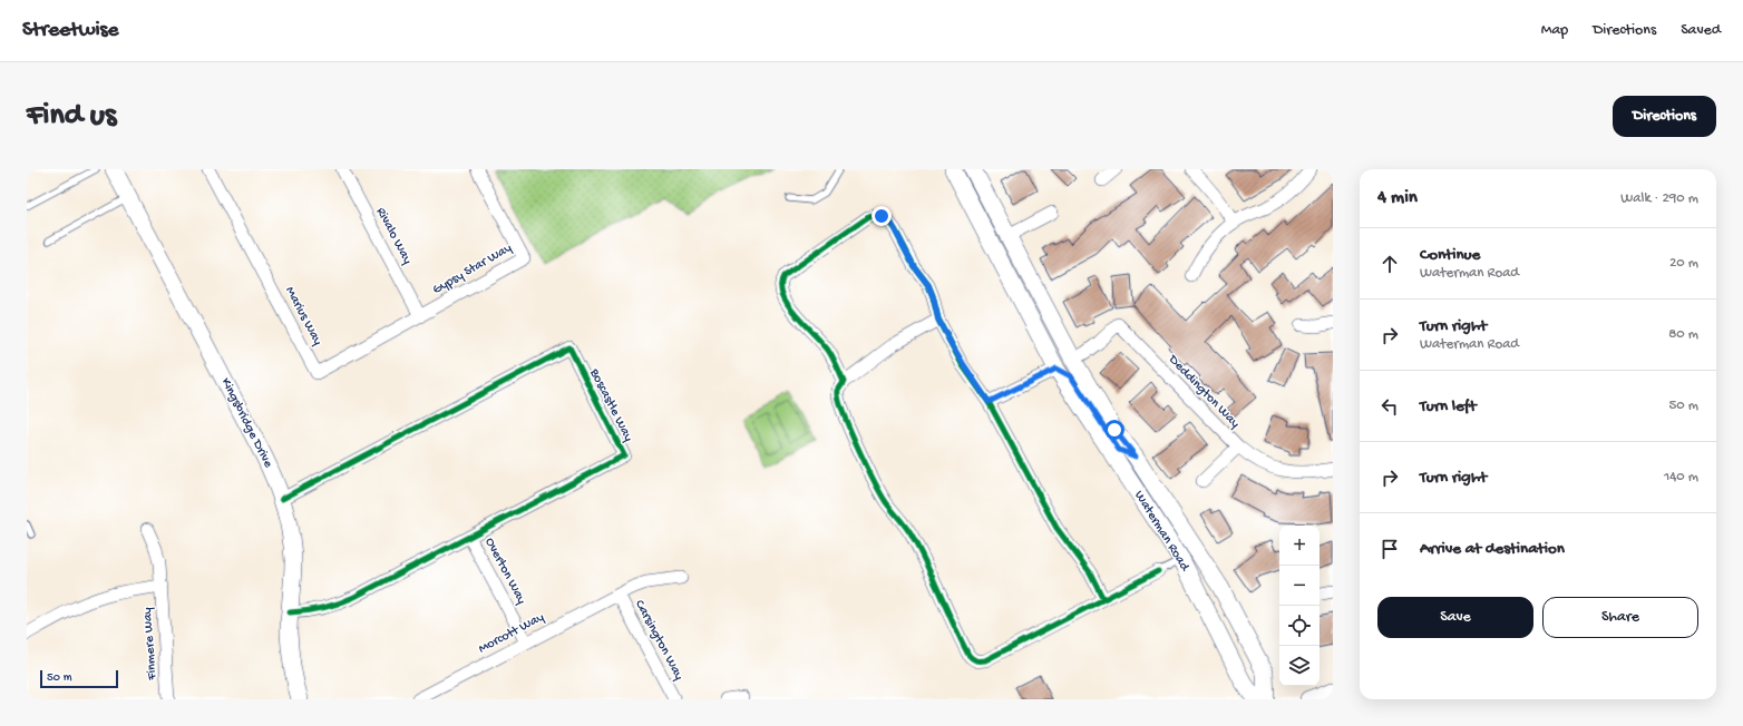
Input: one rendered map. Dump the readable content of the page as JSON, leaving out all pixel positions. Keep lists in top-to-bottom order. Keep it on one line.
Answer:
{"streets":{"street":["Rivalo Way","Gypsy Star Way","Marius Way","Deddington Way","Boscastle Way","Kingsbridge Drive","Waterman Road","Overton Way","Morcott Way","Carsington Way","Finmere Way"]},"crossings":[["Rivalo Way","Gypsy Star Way"],["Rivalo Way","Marius Way"],["Gypsy Star Way","Marius Way"],["Deddington Way","Waterman Road"],["Boscastle Way","Kingsbridge Drive"],["Boscastle Way","Overton Way"],["Overton Way","Morcott Way"],["Morcott Way","Carsington Way"]],"scale_bar":"50 m","page":{"header":"Streetwise","nav":["Map","Directions","Saved"],"buttons":["Directions",["Save","Share"]],"title":"Find us","heading":["4 min","Walk · 290 m"],"list":[["Continue","Waterman Road","20 m"],["Turn right","Waterman Road","80 m"],["Turn left","50 m"],["Turn right","140 m"],"Arrive at destination"],"map_buttons":["+","−"],"scale":"50 m"}}
